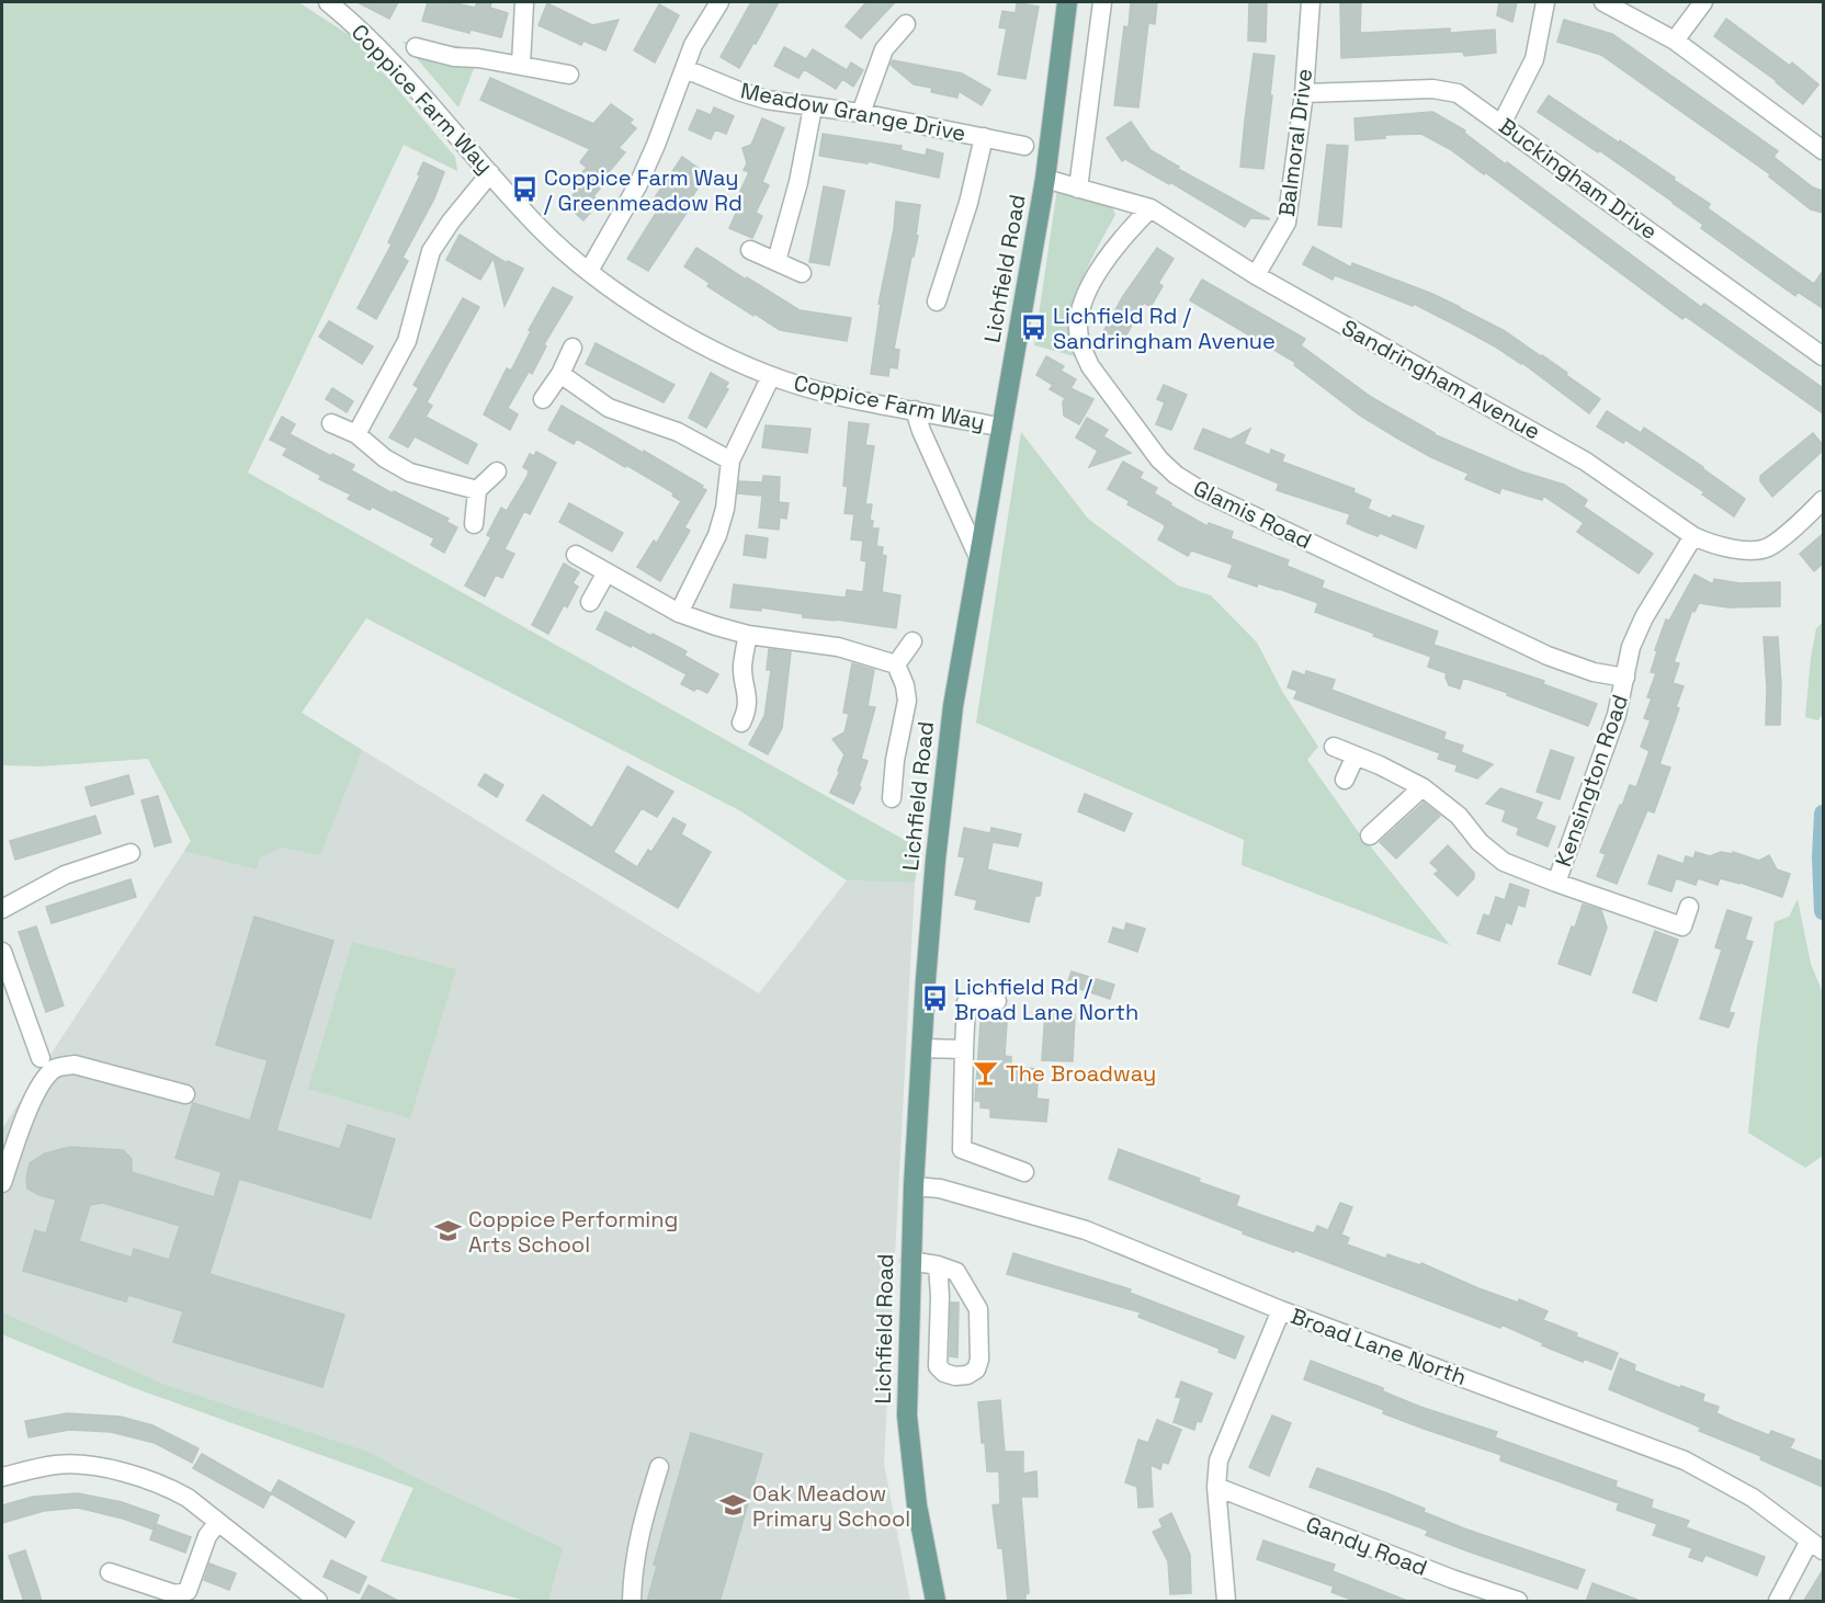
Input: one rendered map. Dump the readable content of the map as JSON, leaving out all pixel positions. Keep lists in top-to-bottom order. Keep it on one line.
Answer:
{"streets":{"main road":["Lichfield Road"],"street":["Coppice Farm Way","Meadow Grange Drive","Balmoral Drive","Buckingham Drive","Sandringham Avenue","Glamis Road","Kensington Road","Broad Lane North","Gandy Road"]},"crossings":[["Coppice Farm Way","Lichfield Road"],["Balmoral Drive","Buckingham Drive"],["Balmoral Drive","Sandringham Avenue"],["Lichfield Road","Sandringham Avenue"],["Lichfield Road","Broad Lane North"],["Sandringham Avenue","Glamis Road"],["Sandringham Avenue","Kensington Road"],["Glamis Road","Kensington Road"]],"places":{"bus stop":["Coppice Farm Way / Greenmeadow Rd","Lichfield Rd / Sandringham Avenue","Lichfield Rd / Broad Lane North"],"bar":["The Broadway"],"school or university":["Coppice Performing Arts School","Oak Meadow Primary School"]}}
